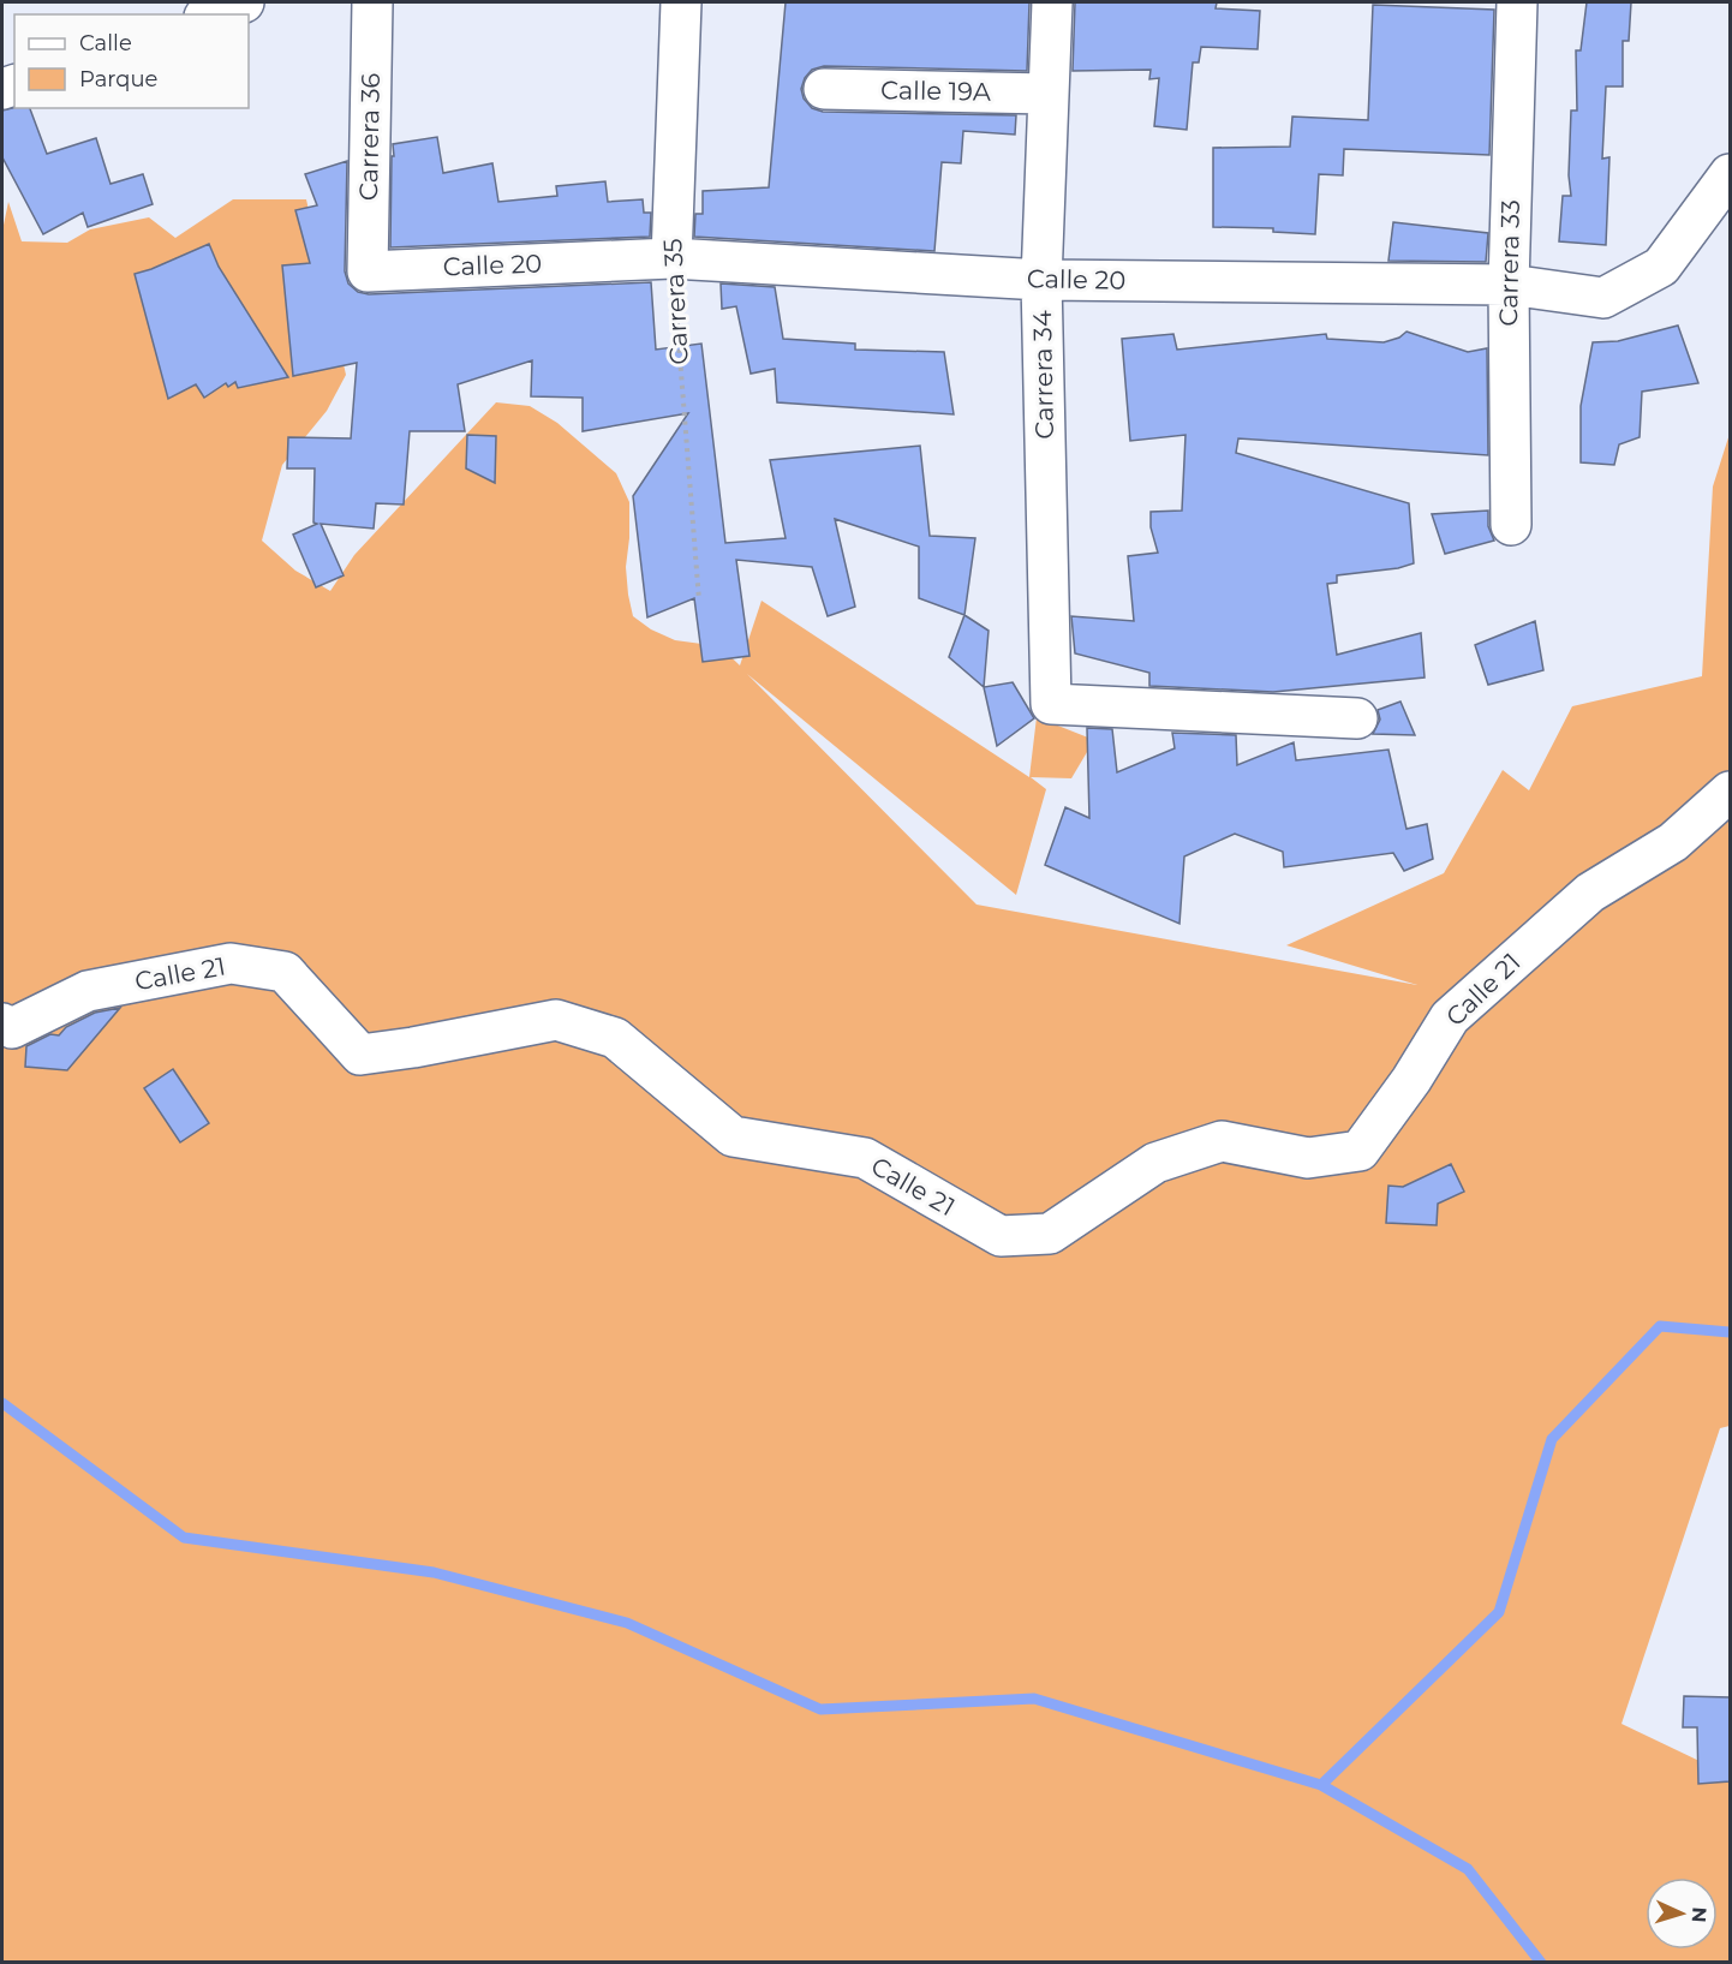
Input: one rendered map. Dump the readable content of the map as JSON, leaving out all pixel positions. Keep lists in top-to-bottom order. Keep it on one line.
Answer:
{"streets":{"street":["Calle 19A","Carrera 36","Carrera 33","Calle 20","Carrera 35","Carrera 34","Calle 21"]},"crossings":[["Calle 19A","Carrera 34"],["Carrera 36","Calle 20"],["Carrera 33","Calle 20"],["Calle 20","Carrera 35"],["Calle 20","Carrera 34"]],"legend":["Calle","Parque"],"north":"right"}
